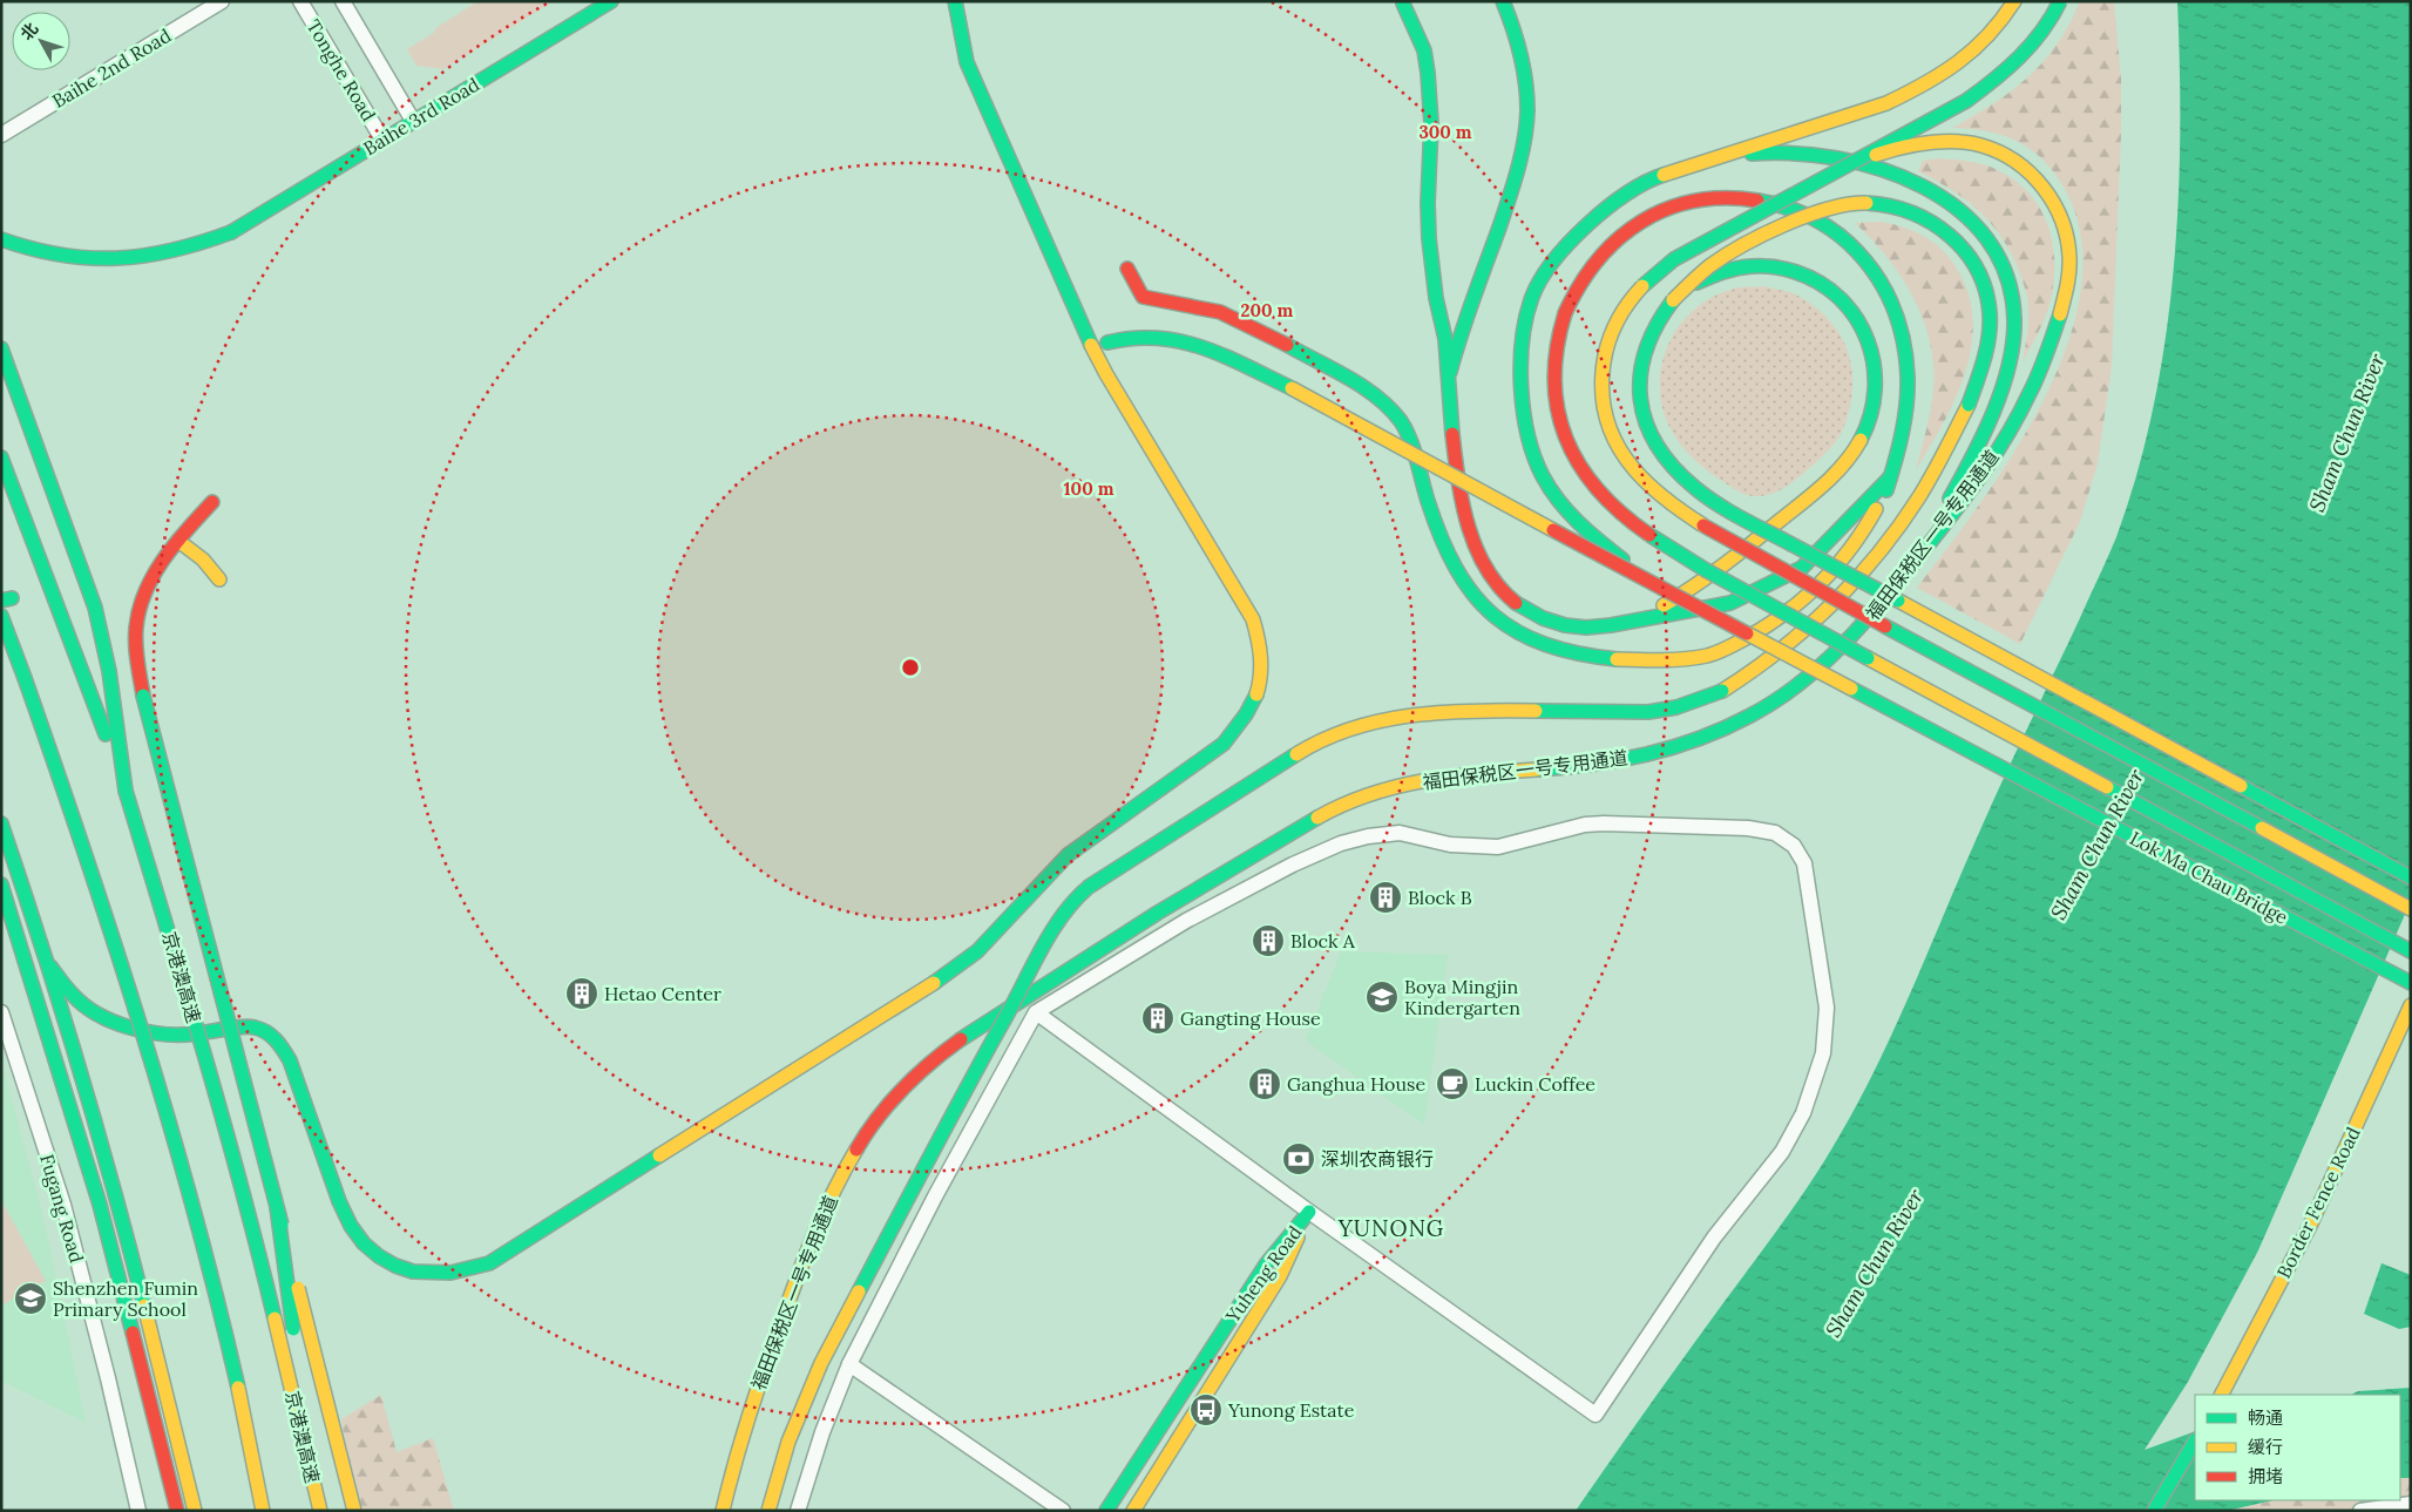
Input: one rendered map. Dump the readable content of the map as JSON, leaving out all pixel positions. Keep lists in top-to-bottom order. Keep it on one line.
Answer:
{"streets":{"main road":["Baihe 3rd Road","福田保税区一号专用通道","Lok Ma Chau Bridge","京港澳高速","Border Fence Road","Yuheng Road"],"street":["Baihe 2nd Road","Tonghe Road","Fugang Road"]},"crossings":[["Tonghe Road","Baihe 3rd Road"]],"districts":["YUNONG"],"water":["Sham Chun River"],"places":{"building":["Block B","Block A","Hetao Center","Gangting House","Ganghua House"],"school or university":["Boya Mingjin Kindergarten","Shenzhen Fumin Primary School"],"cafe":["Luckin Coffee"],"bank":["深圳农商银行"],"bus stop":["Yunong Estate"]},"legend":["畅通","缓行","拥堵"],"north":"top left","rings":["300 m","200 m","100 m"]}
